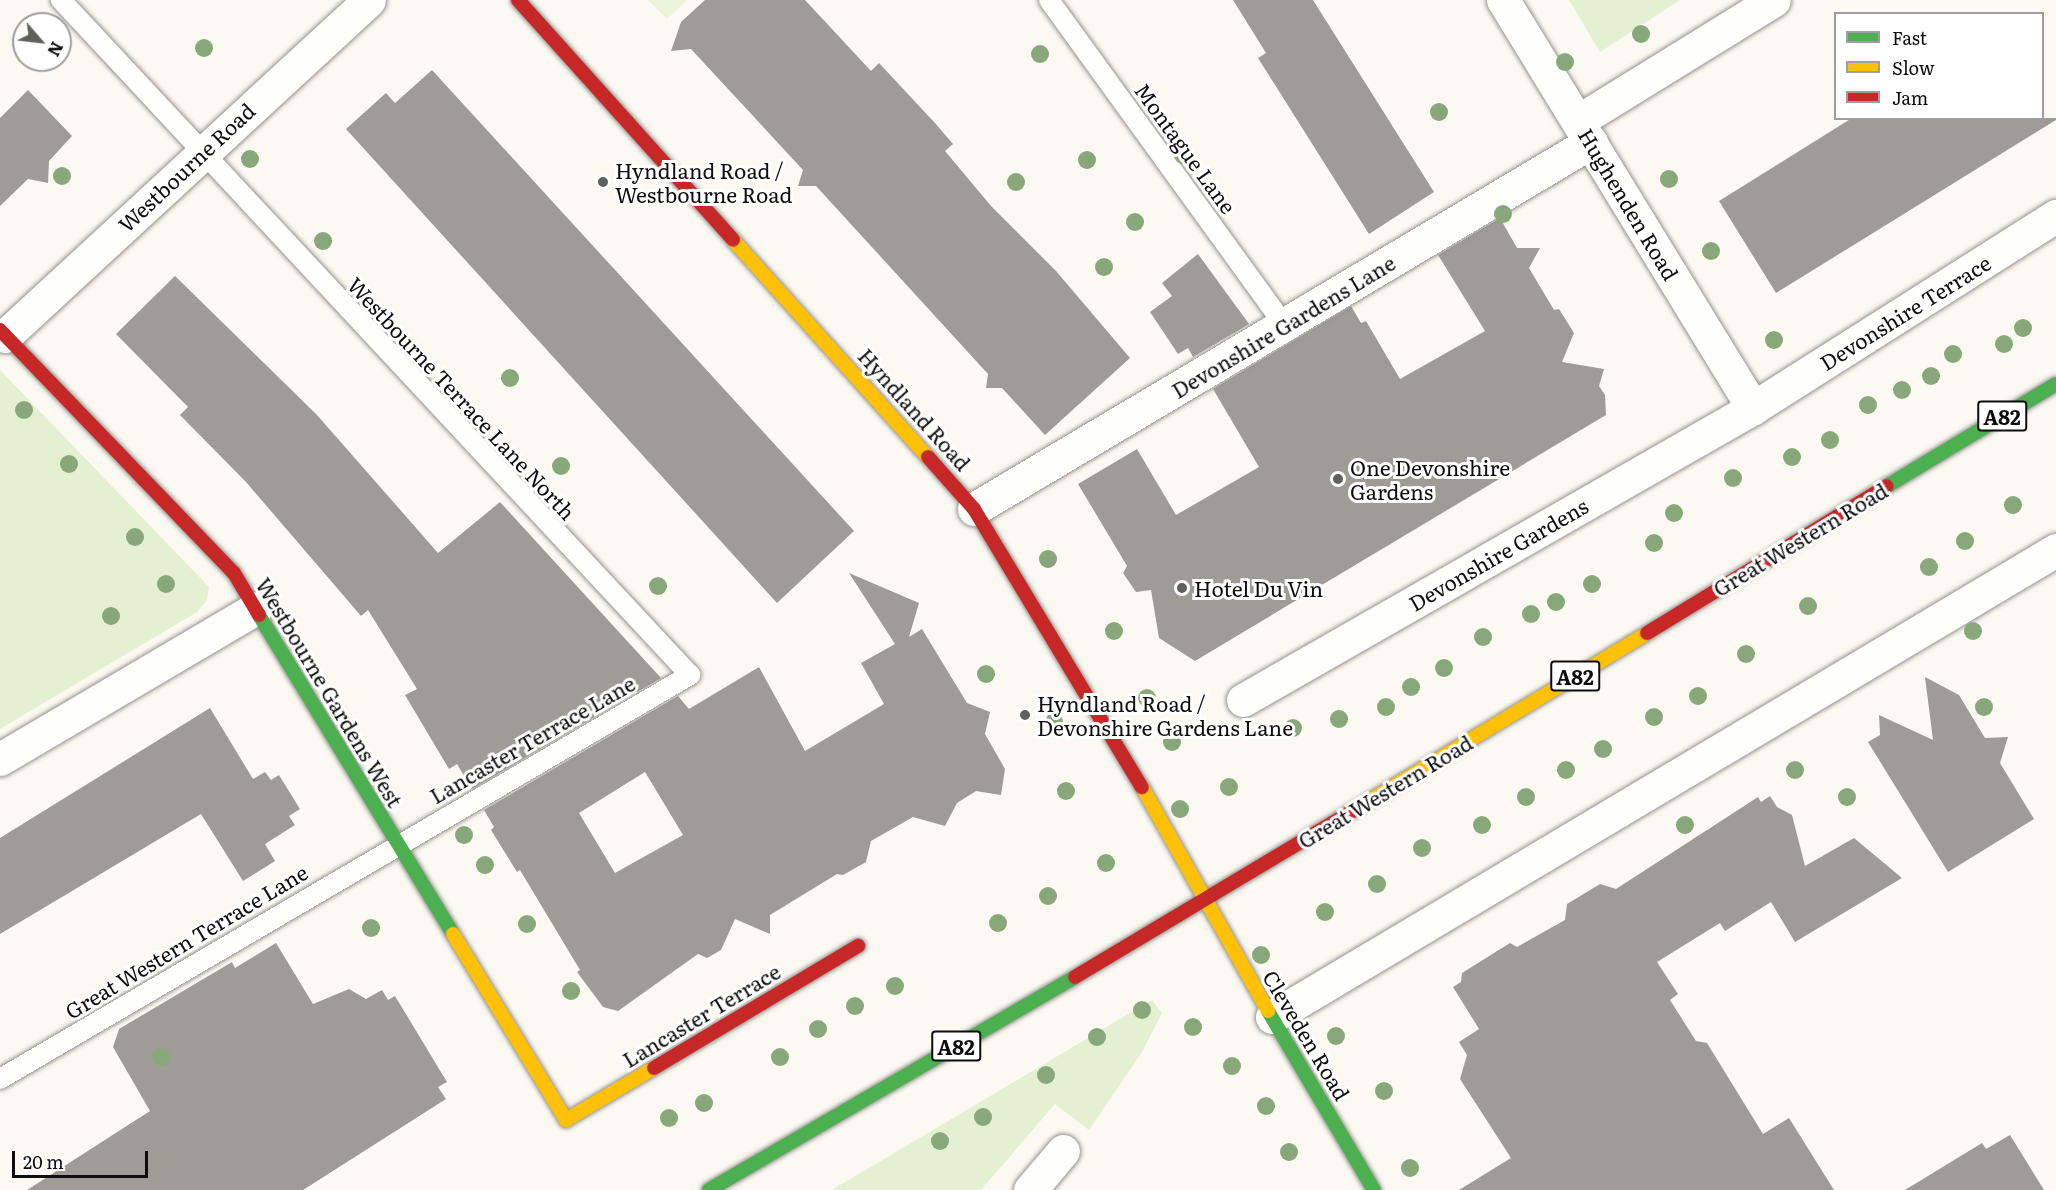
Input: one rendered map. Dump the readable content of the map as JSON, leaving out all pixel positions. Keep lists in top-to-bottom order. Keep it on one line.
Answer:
{"streets":{"street":["Westbourne Road","Hughenden Road","Devonshire Terrace","Devonshire Gardens Lane","Hyndland Road","A82","Great Western Road","Devonshire Gardens","Westbourne Gardens West","Lancaster Terrace","Cleveden Road"],"lane":["Montague Lane","Westbourne Terrace Lane North","Lancaster Terrace Lane","Great Western Terrace Lane"]},"crossings":[["Montague Lane","Devonshire Gardens Lane"],["Westbourne Road","Westbourne Terrace Lane North"],["Westbourne Road","Westbourne Gardens West"],["Hughenden Road","Devonshire Terrace"],["Hughenden Road","Devonshire Gardens Lane"],["Hughenden Road","Devonshire Gardens"],["Devonshire Terrace","Devonshire Gardens"],["Devonshire Gardens Lane","Hyndland Road"],["Westbourne Terrace Lane North","Lancaster Terrace Lane"],["Hyndland Road","Great Western Road"],["Hyndland Road","Cleveden Road"],["Great Western Road","Cleveden Road"],["Westbourne Gardens West","Lancaster Terrace Lane"],["Westbourne Gardens West","Great Western Terrace Lane"],["Westbourne Gardens West","Lancaster Terrace"],["Lancaster Terrace Lane","Great Western Terrace Lane"]],"places":["Hyndland Road / Westbourne Road","One Devonshire Gardens","Hotel Du Vin","Hyndland Road / Devonshire Gardens Lane"],"legend":["Fast","Slow","Jam"],"scale_bar":"20 m","north":"bottom right"}
